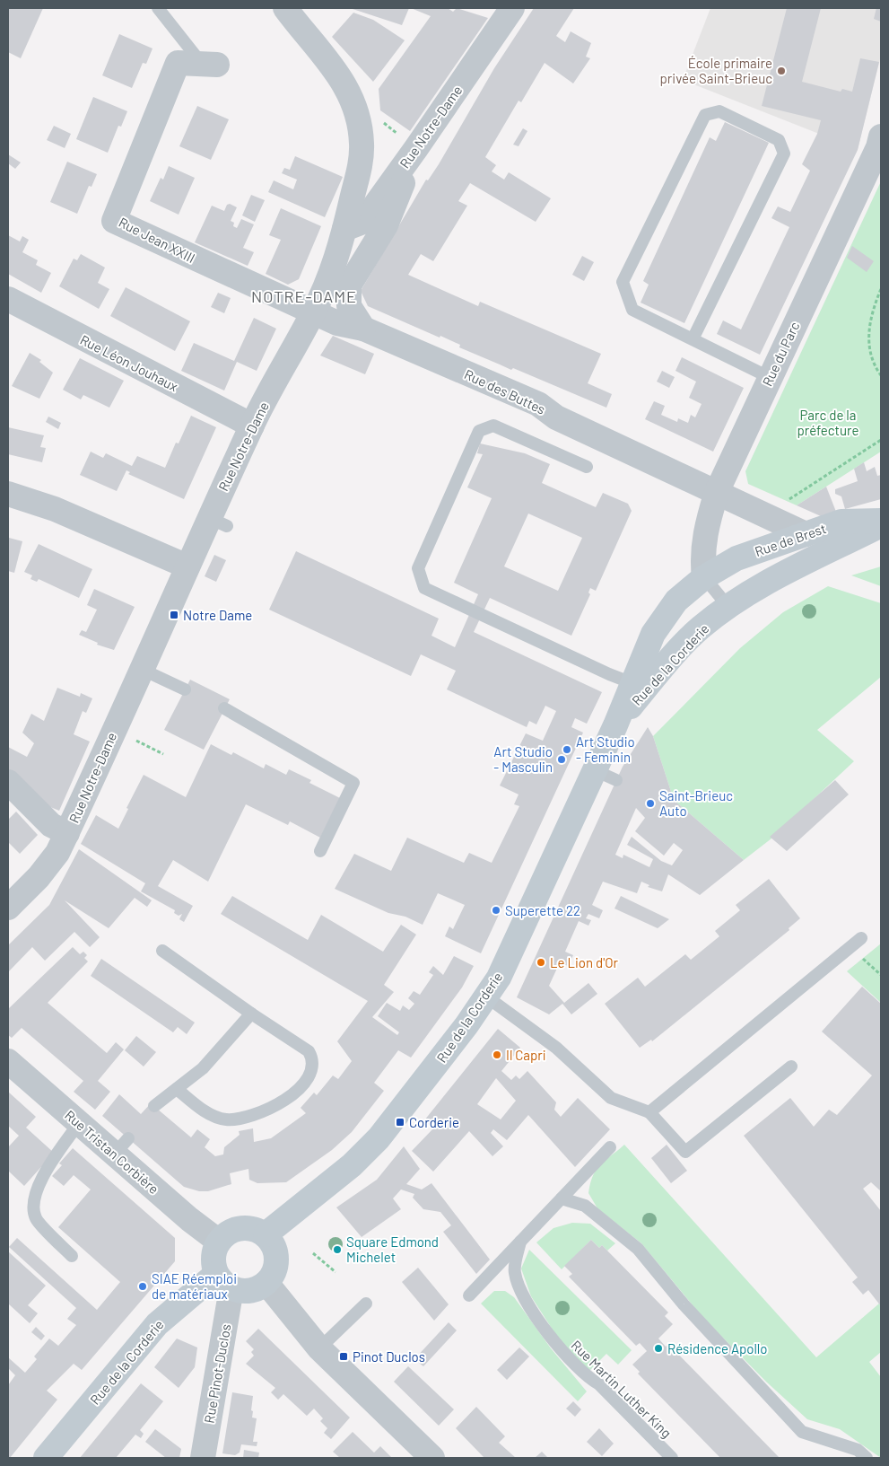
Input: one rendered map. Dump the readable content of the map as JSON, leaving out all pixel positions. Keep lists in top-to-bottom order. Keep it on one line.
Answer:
{"streets":{"main road":["Rue de Brest","Rue de la Corderie"],"street":["Rue Notre-Dame","Rue Jean XXIII","Rue du Parc","Rue Léon Jouhaux","Rue des Buttes","Rue Tristan Corbière","Rue Pinot-Duclos"],"lane":["Rue Martin Luther King"]},"crossings":[["Rue Notre-Dame","Rue Jean XXIII"],["Rue Notre-Dame","Rue Léon Jouhaux"],["Rue Notre-Dame","Rue des Buttes"],["Rue Jean XXIII","Rue des Buttes"],["Rue du Parc","Rue des Buttes"],["Rue du Parc","Rue de Brest"],["Rue du Parc","Rue de la Corderie"],["Rue des Buttes","Rue de Brest"],["Rue de Brest","Rue de la Corderie"],["Rue de la Corderie","Rue Tristan Corbière"],["Rue de la Corderie","Rue Pinot-Duclos"],["Rue Tristan Corbière","Rue Pinot-Duclos"]],"districts":["NOTRE-DAME"],"parks":["Parc de la préfecture"],"places":{"other":["École primaire privée Saint-Brieuc","Art Studio - Feminin","Art Studio - Masculin","Saint-Brieuc Auto","Superette 22","Le Lion d'Or","Il Capri","Square Edmond Michelet","SIAE Réemploi de matériaux","Résidence Apollo"],"transit":["Notre Dame","Corderie","Pinot Duclos"]}}
